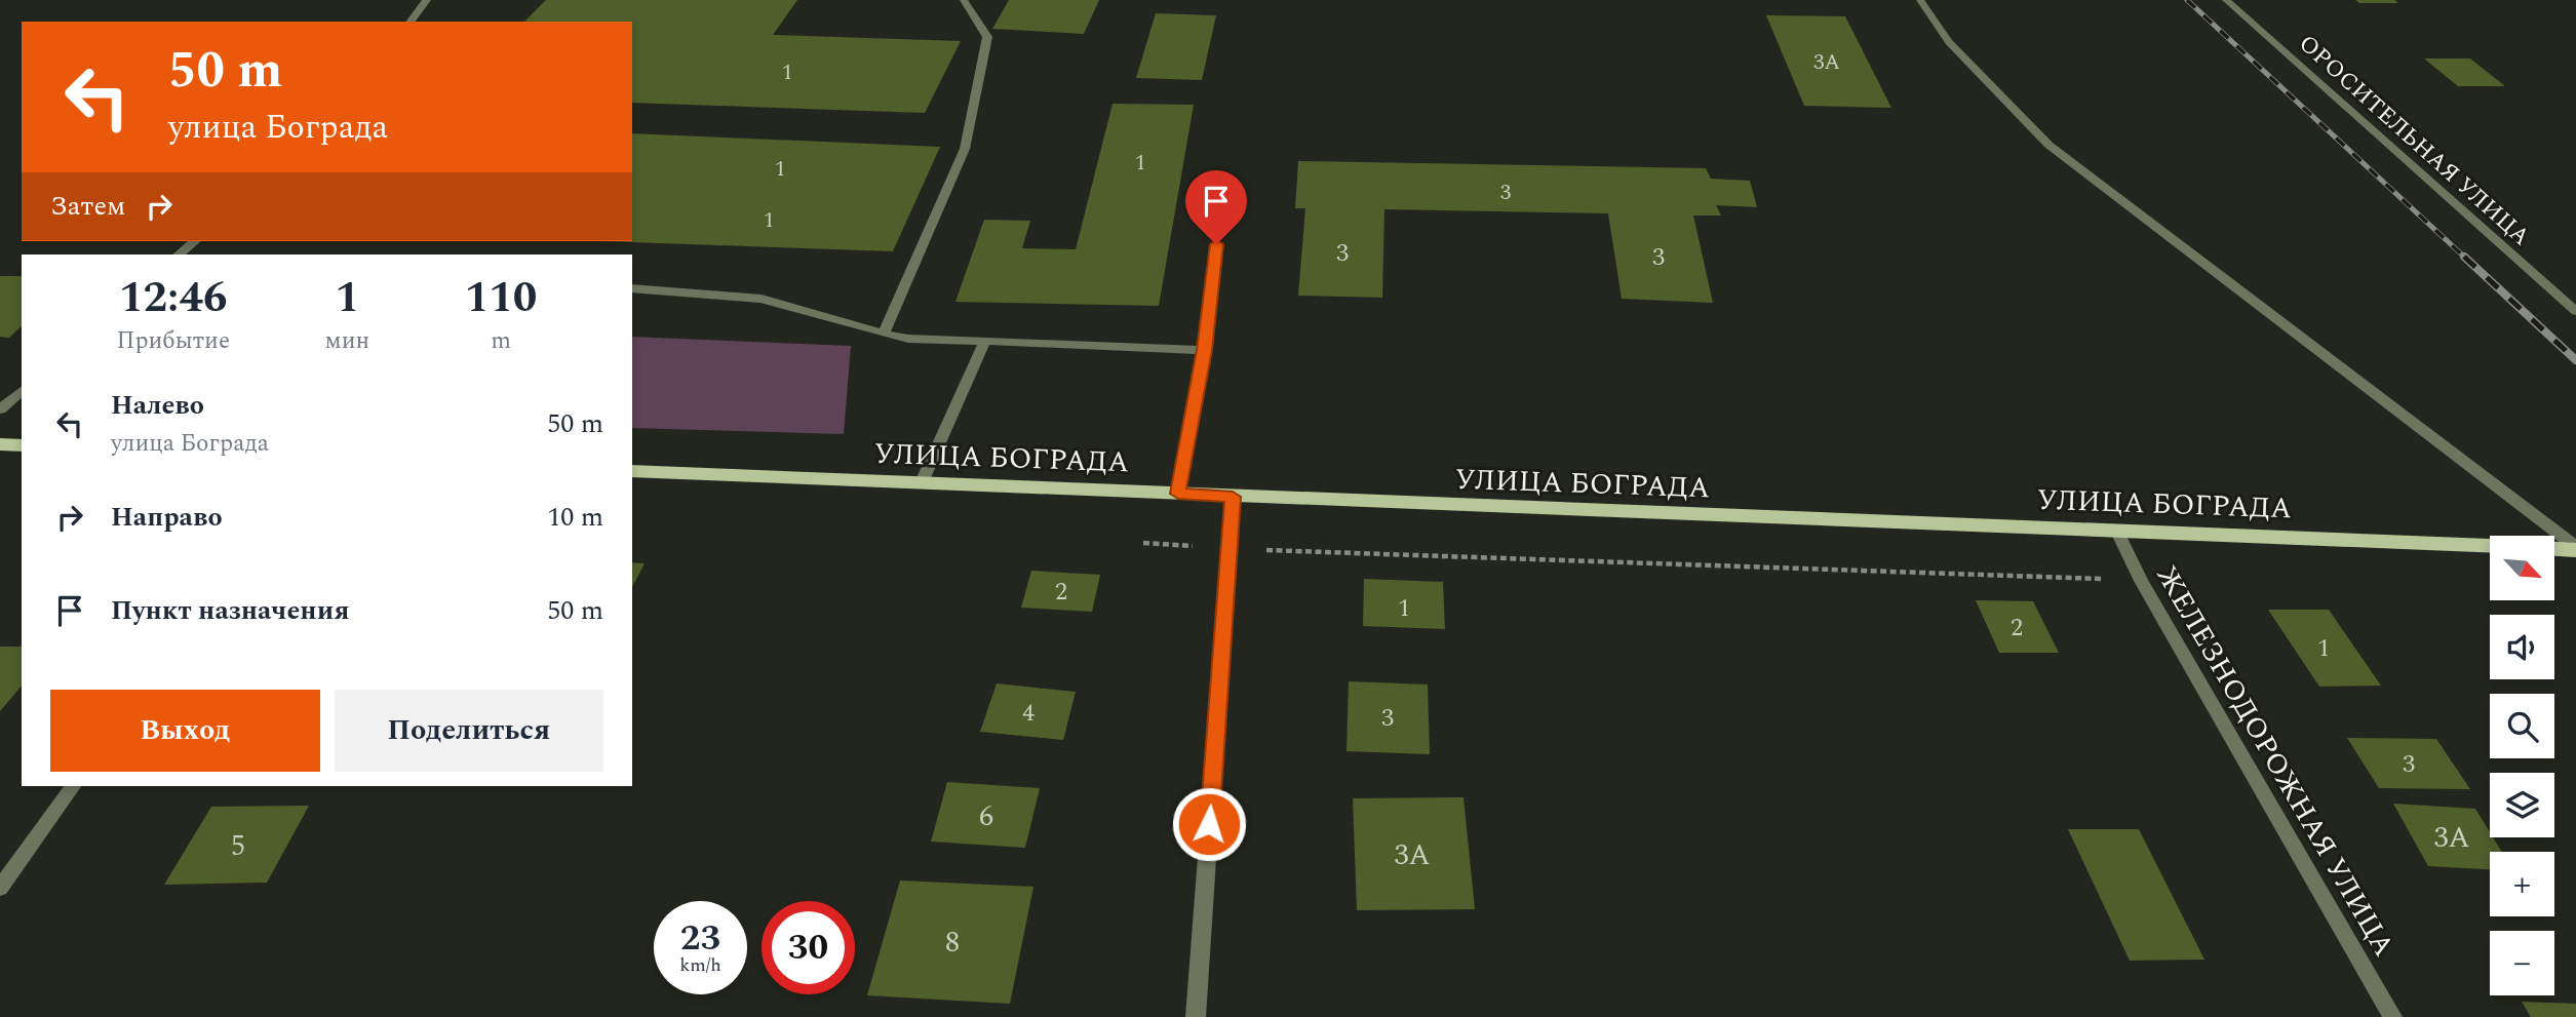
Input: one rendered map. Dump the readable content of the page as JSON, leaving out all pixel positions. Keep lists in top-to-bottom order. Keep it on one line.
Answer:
{"streets":{"main road":["УЛИЦА БОГРАДА"],"street":["ОРОСИТЕЛЬНАЯ УЛИЦА","ЖЕЛЕЗНОДОРОЖНАЯ УЛИЦА"]},"crossings":[["УЛИЦА БОГРАДА","ЖЕЛЕЗНОДОРОЖНАЯ УЛИЦА"]],"house_numbers":["3А","1","1","1","3","1","3","3","2","1","2","1","4","3","3","6","3А","5","3А","8"],"north":"bottom right","page":{"turn":["50 m","улица Бограда"],"then":"Затем","eta":["12:46","Прибытие","1","мин","110","m"],"list":[{"name":"Налево","note":"улица Бограда","value":"50 m"},{"name":"Направо","value":"10 m"},{"name":"Пункт назначения","value":"50 m"}],"map_buttons":["+","−"],"buttons":["Выход","Поделиться"],"speed":"23 km/h","limit":"30"}}
